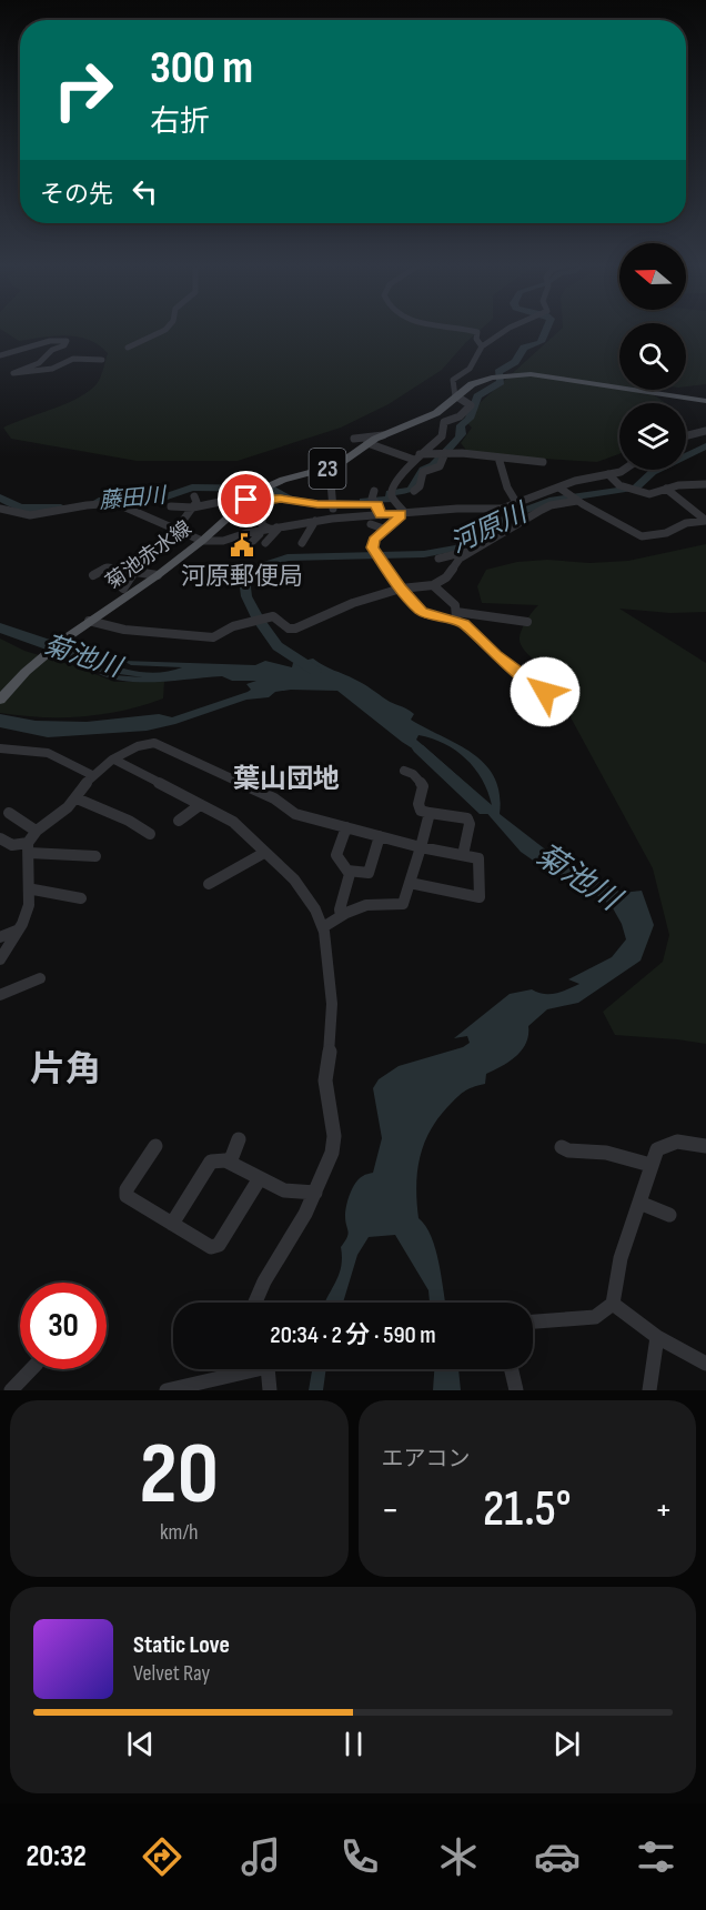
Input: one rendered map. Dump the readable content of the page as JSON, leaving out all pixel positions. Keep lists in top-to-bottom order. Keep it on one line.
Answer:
{"streets":{"main road":["23","菊池赤水線"]},"districts":["葉山団地","片角"],"water":["藤田川","河原川","菊池川"],"places":{"public building":["河原郵便局"]},"north":"left","page":{"turn":["300 m","右折"],"then":"その先","limit":"30","trip":"20:34 · 2 分 · 590 m","tile":[["20","km/h"],"エアコン"],"heat":["−","21.5°","+"],"song":["Static Love","Velvet Ray"],"tabs":"20:32"}}
